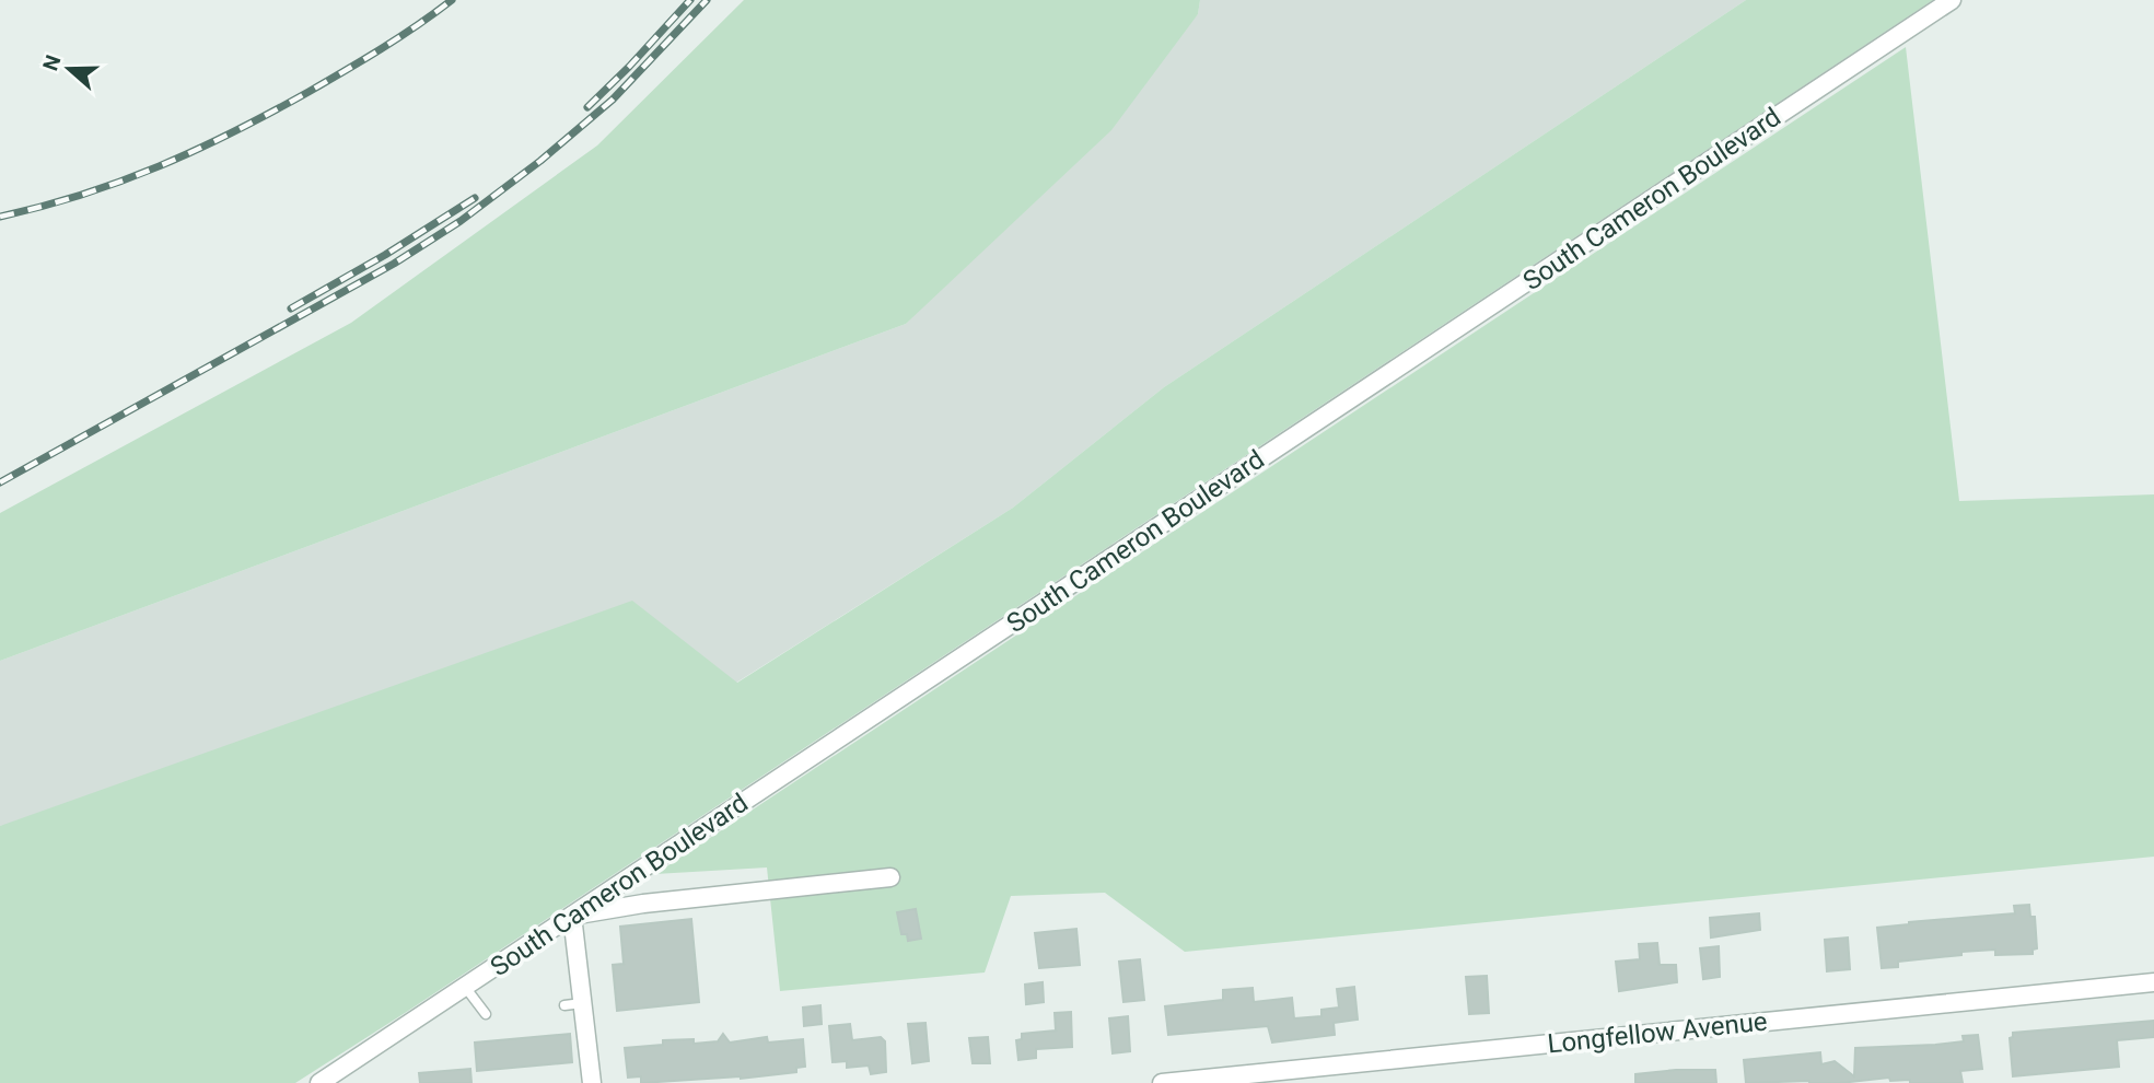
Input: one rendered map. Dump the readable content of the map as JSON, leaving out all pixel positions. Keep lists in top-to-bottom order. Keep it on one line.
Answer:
{"streets":{"street":["South Cameron Boulevard","Longfellow Avenue"]},"north":"left"}
